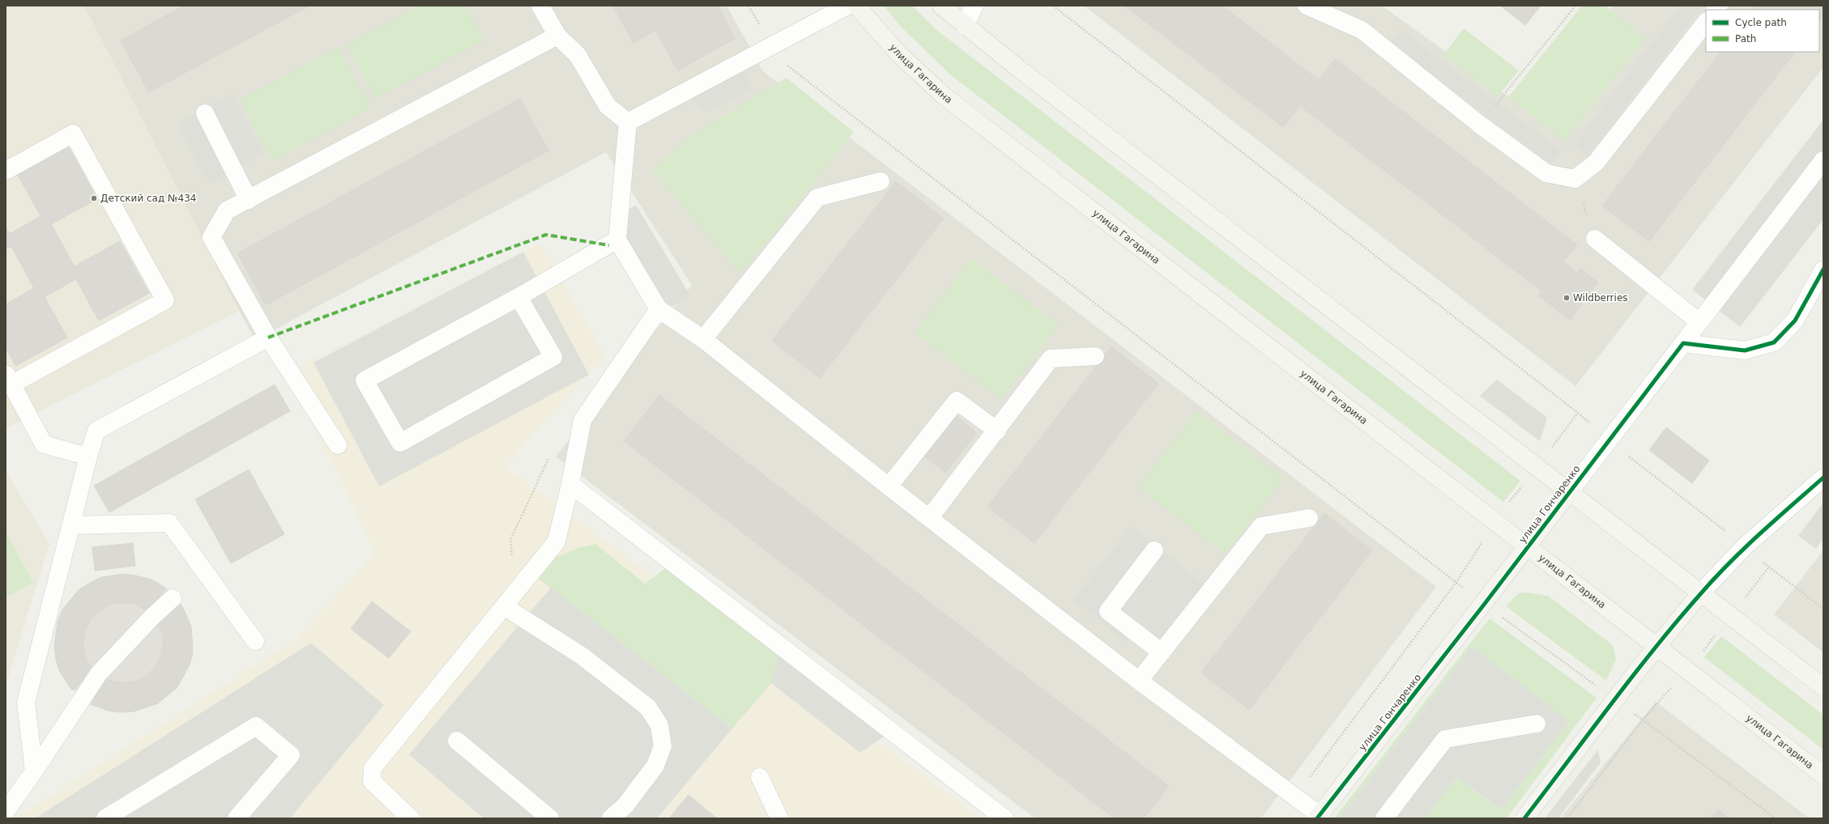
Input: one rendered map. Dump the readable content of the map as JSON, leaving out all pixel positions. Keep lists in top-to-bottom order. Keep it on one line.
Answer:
{"streets":{"main road":["улица Гагарина","улица Гончаренко"]},"crossings":[["улица Гагарина","улица Гончаренко"]],"places":["Детский сад №434","Wildberries"],"legend":["Cycle path","Path"]}
